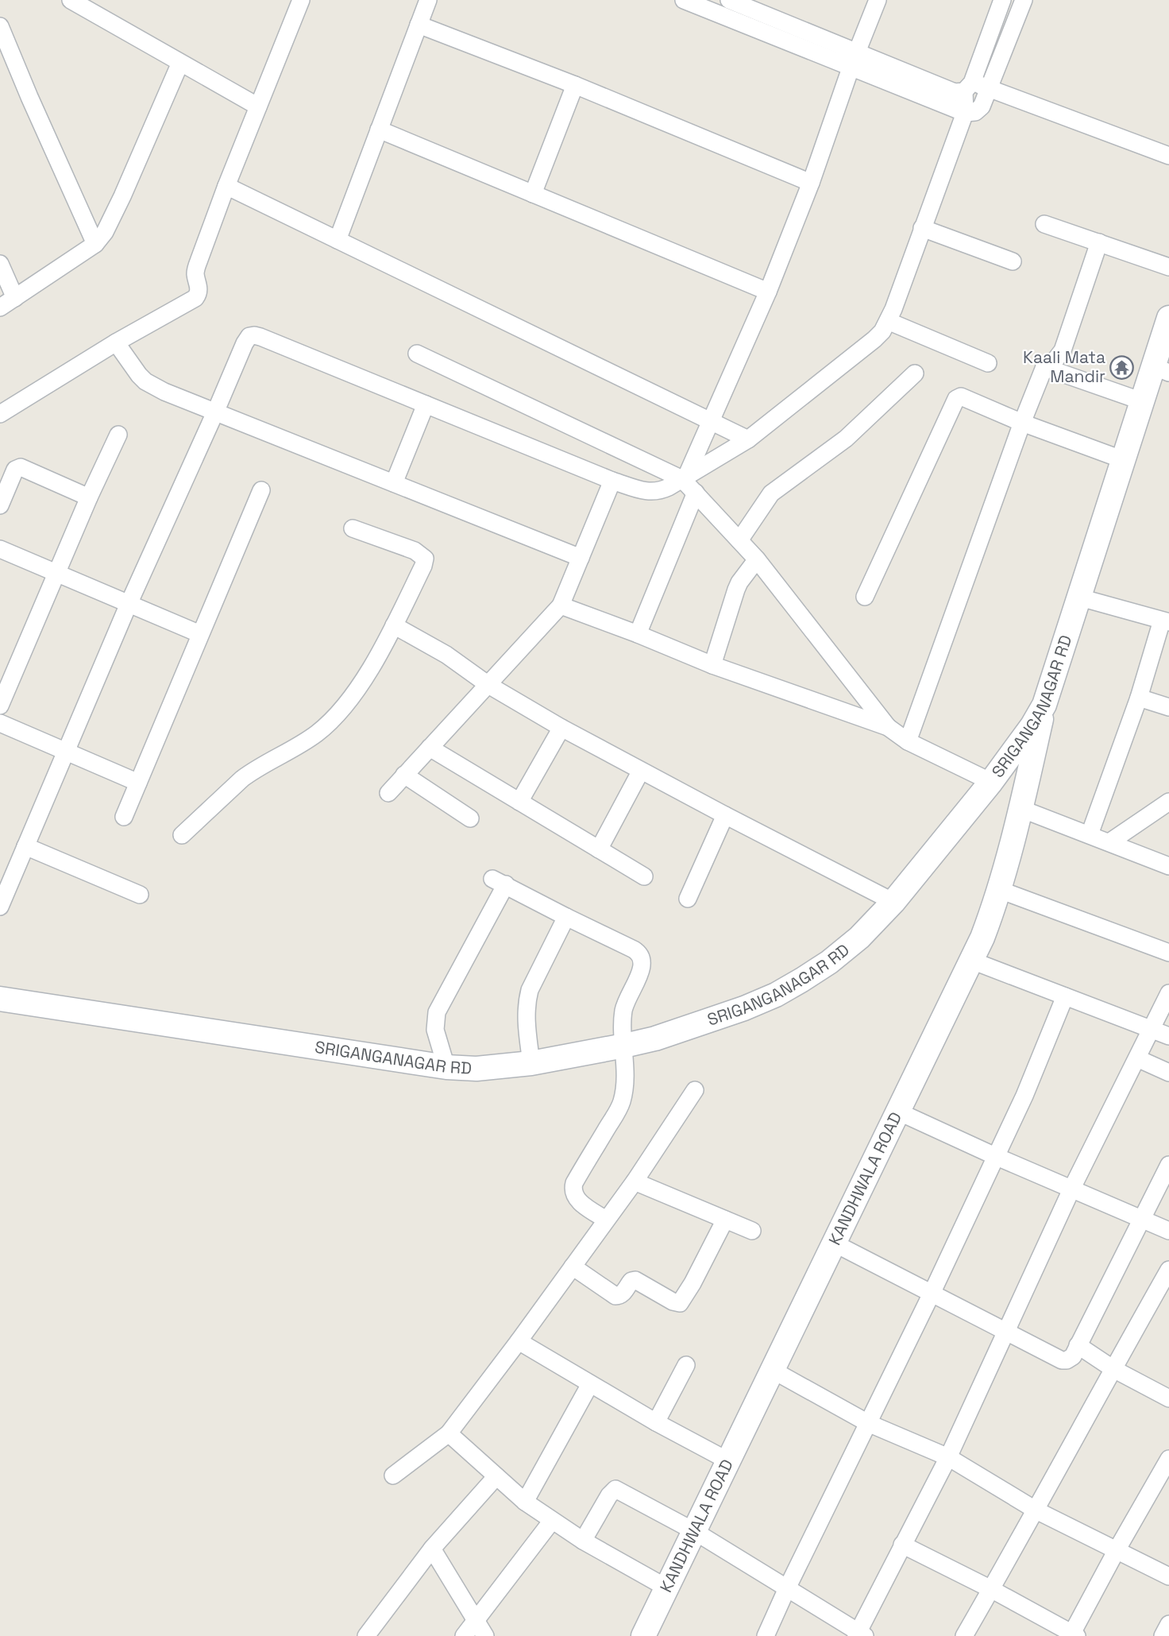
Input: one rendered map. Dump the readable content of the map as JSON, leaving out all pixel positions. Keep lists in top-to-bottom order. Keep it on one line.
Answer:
{"streets":{"main road":["SRIGANGANAGAR RD","KANDHWALA ROAD"]},"crossings":[["SRIGANGANAGAR RD","KANDHWALA ROAD"]],"places":{"temple":["Kaali Mata Mandir"]}}
